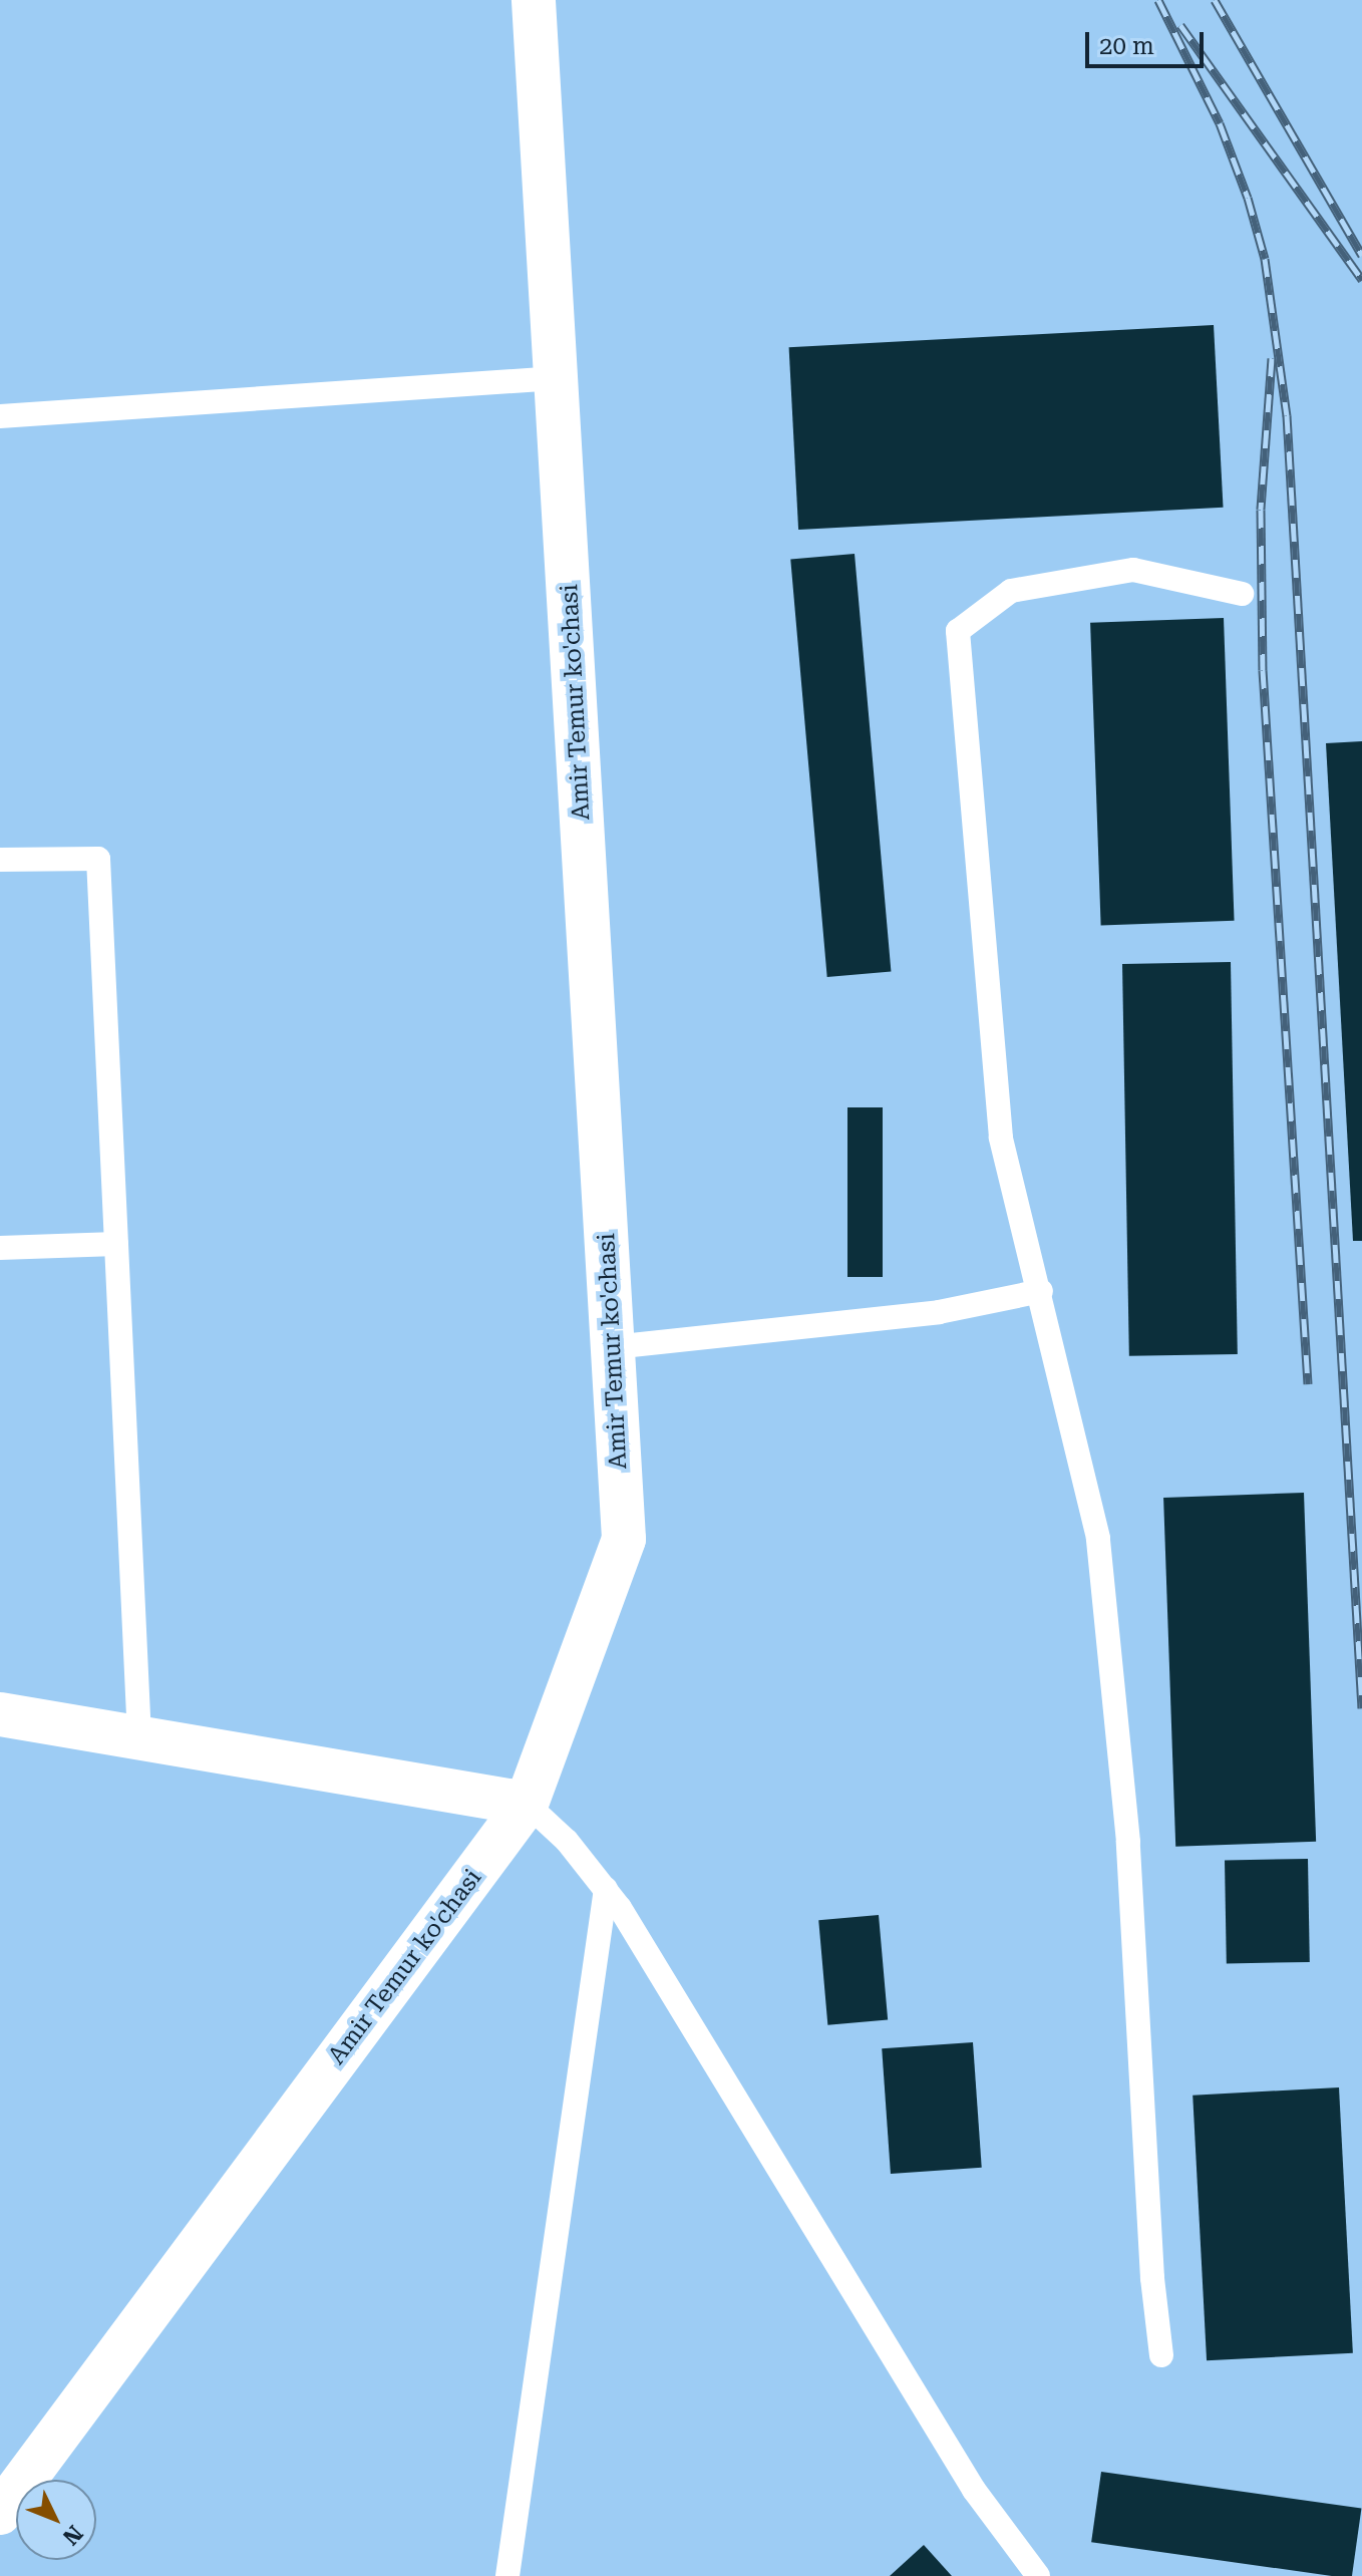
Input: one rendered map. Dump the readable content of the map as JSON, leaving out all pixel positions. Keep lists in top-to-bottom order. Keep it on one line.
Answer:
{"streets":{"street":["Amir Temur ko'chasi"]},"scale_bar":"20 m","north":"bottom right"}
